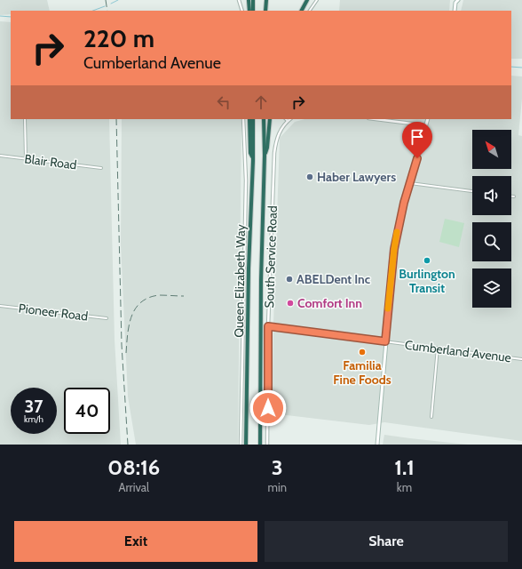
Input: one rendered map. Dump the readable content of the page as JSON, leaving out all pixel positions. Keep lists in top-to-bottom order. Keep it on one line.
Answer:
{"streets":{"highway":["Queen Elizabeth Way"],"street":["Blair Road","South Service Road","Pioneer Road","Cumberland Avenue"]},"crossings":[["South Service Road","Cumberland Avenue"]],"places":["Haber Lawyers","Burlington Transit","ABELDent Inc","Comfort Inn","Familia Fine Foods"],"north":"top left","page":{"turn":["220 m","Cumberland Avenue"],"speed":"37 km/h","limit":"40","eta":["08:16","Arrival","3","min","1.1","km"],"buttons":["Exit","Share"]}}
